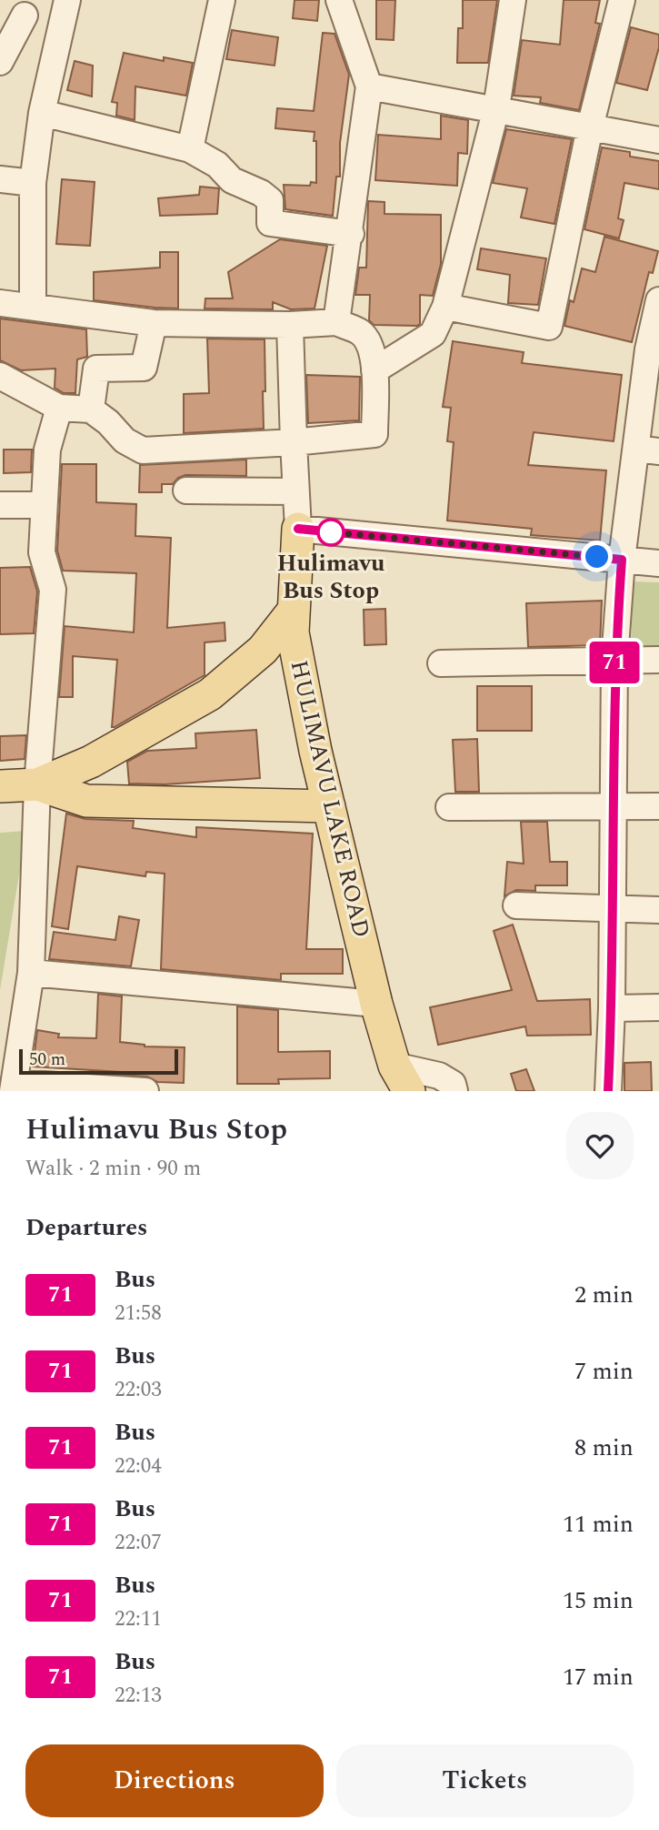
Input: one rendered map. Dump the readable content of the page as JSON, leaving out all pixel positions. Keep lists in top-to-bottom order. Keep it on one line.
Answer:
{"streets":{"main road":["HULIMAVU LAKE ROAD"]},"places":["Hulimavu Bus Stop"],"lines":["bus line 71"],"scale_bar":"50 m","page":{"on_map":"71","scale":"50 m","heading":[["Hulimavu Bus Stop","Walk · 2 min · 90 m"],"Departures"],"list":[{"mark":"71","name":"Bus","note":"21:58","value":"2 min"},{"mark":"71","name":"Bus","note":"22:03","value":"7 min"},{"mark":"71","name":"Bus","note":"22:04","value":"8 min"},{"mark":"71","name":"Bus","note":"22:07","value":"11 min"},{"mark":"71","name":"Bus","note":"22:11","value":"15 min"},{"mark":"71","name":"Bus","note":"22:13","value":"17 min"}],"buttons":["Directions","Tickets"]}}
